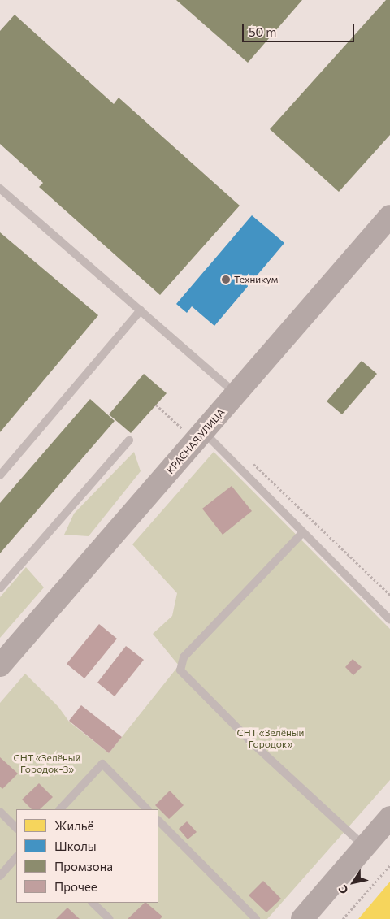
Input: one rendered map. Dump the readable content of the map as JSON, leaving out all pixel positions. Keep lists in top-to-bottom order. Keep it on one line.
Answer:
{"streets":{"main road":["КРАСНАЯ УЛИЦА"]},"parks":["СНТ «Зелёный Городок»","СНТ «Зелёный Городок-3»"],"places":["Техникум"],"legend":["Жильё","Школы","Промзона","Прочее"],"scale_bar":"50 m","north":"bottom left"}
